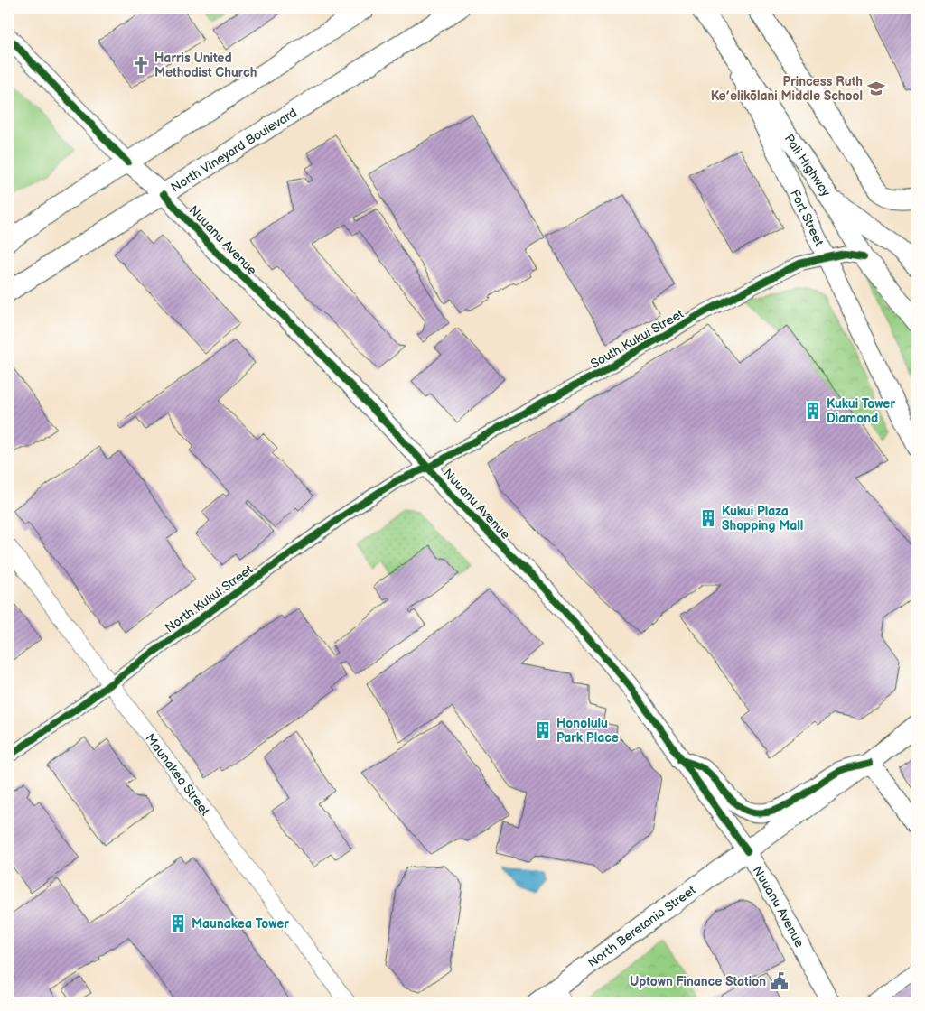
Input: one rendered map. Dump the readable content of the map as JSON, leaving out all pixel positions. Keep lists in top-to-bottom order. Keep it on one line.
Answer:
{"streets":{"main road":["North Vineyard Boulevard","Pali Highway","Fort Street","Nuuanu Avenue","North Beretania Street"],"street":["South Kukui Street","North Kukui Street","Maunakea Street"]},"crossings":[["North Vineyard Boulevard","Nuuanu Avenue"],["Pali Highway","Fort Street"],["Pali Highway","South Kukui Street"],["Fort Street","South Kukui Street"],["Nuuanu Avenue","South Kukui Street"],["Nuuanu Avenue","North Kukui Street"],["Nuuanu Avenue","North Beretania Street"],["South Kukui Street","North Kukui Street"],["North Kukui Street","Maunakea Street"]],"places":{"church":["Harris United Methodist Church"],"school or university":["Princess Ruth Ke’elikōlani Middle School"],"building":["Kukui Tower Diamond","Kukui Plaza Shopping Mall","Honolulu Park Place","Maunakea Tower"],"public building":["Uptown Finance Station"]}}
